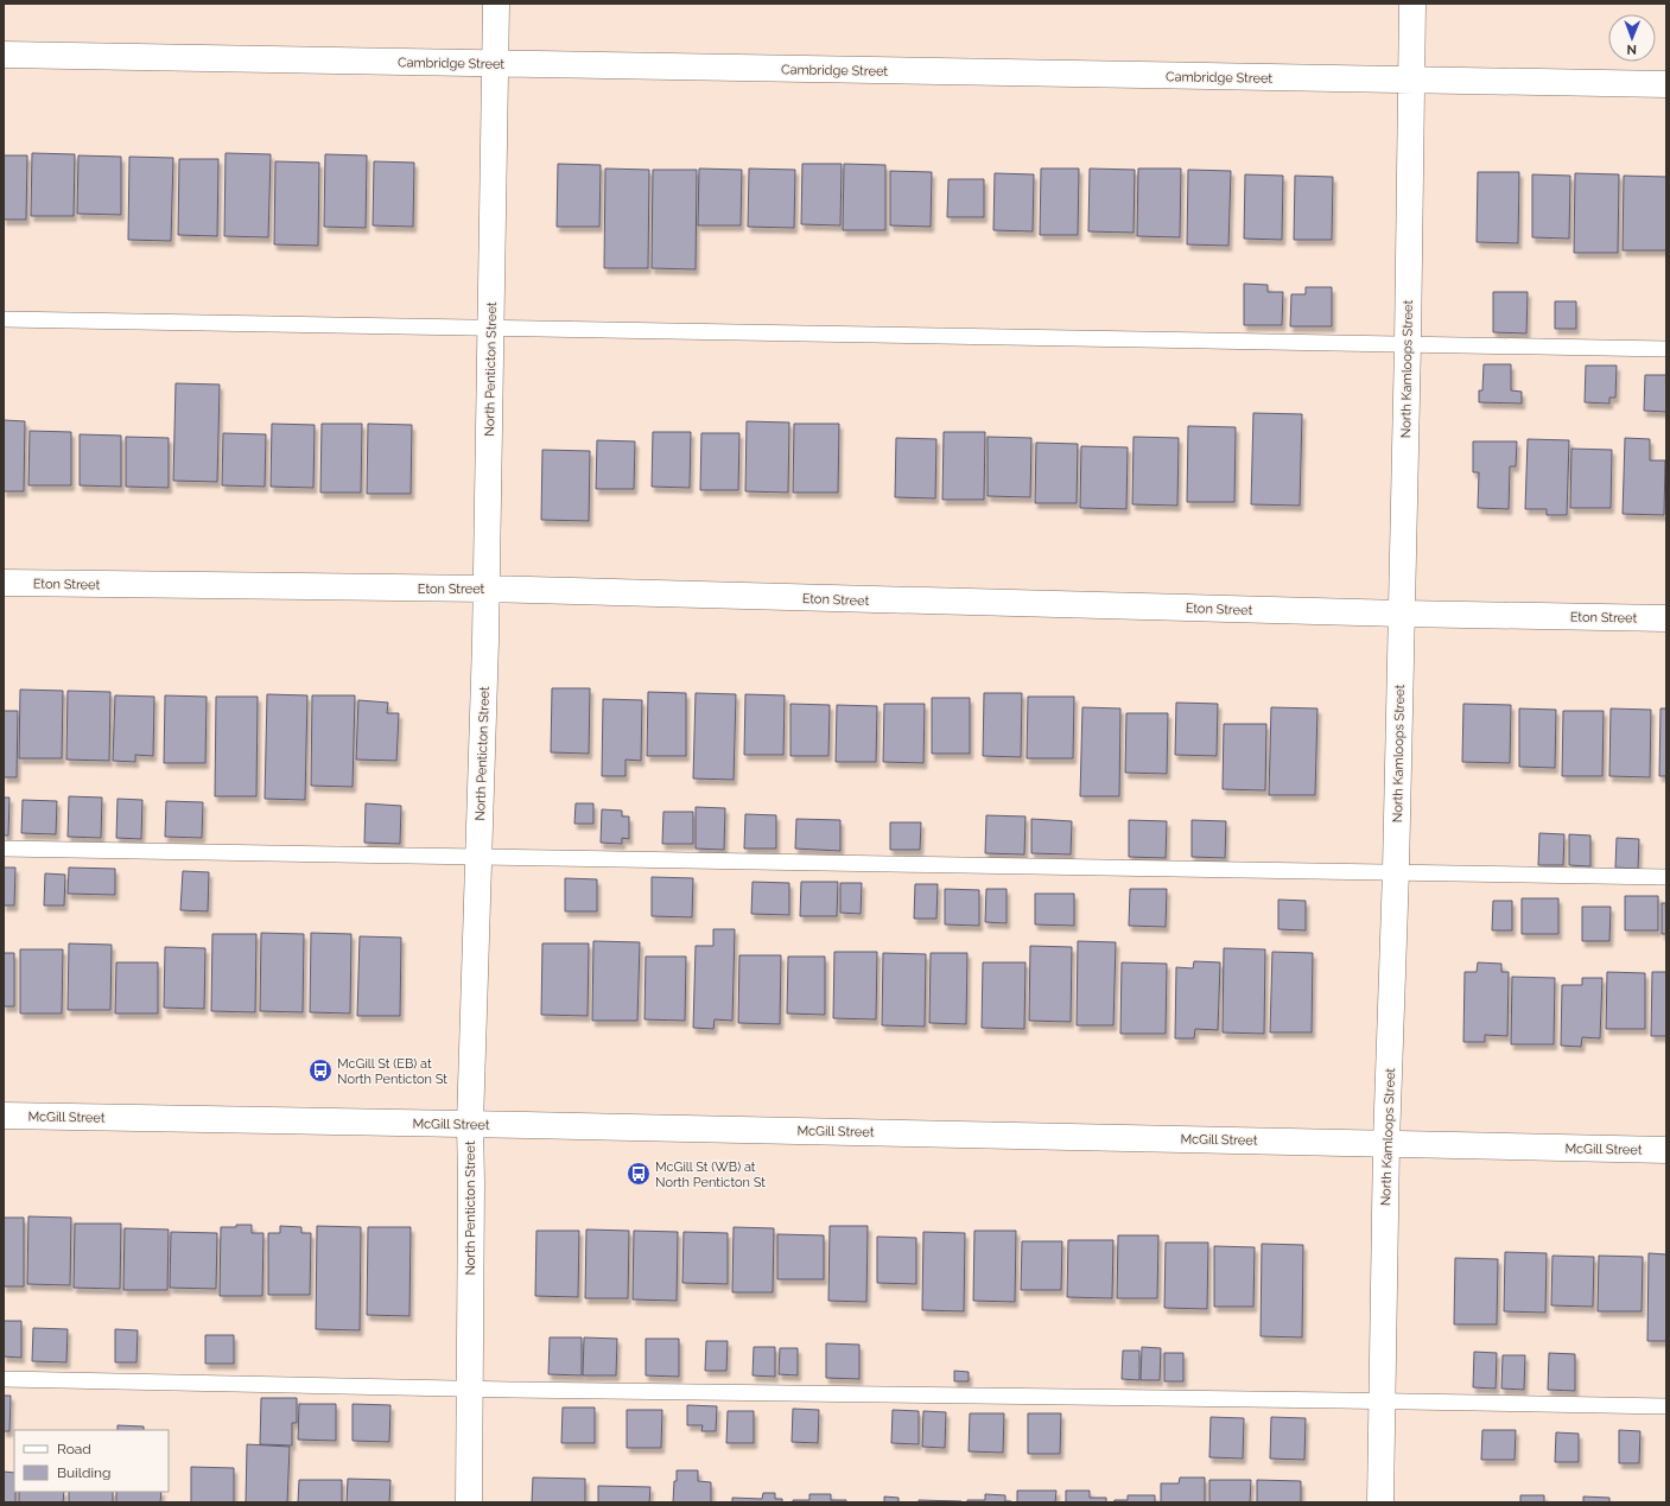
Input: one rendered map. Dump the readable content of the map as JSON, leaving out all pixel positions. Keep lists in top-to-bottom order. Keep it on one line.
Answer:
{"streets":{"street":["Cambridge Street","North Penticton Street","North Kamloops Street","Eton Street","McGill Street"]},"crossings":[["Cambridge Street","North Penticton Street"],["Cambridge Street","North Kamloops Street"],["North Penticton Street","Eton Street"],["North Penticton Street","McGill Street"],["North Kamloops Street","Eton Street"],["North Kamloops Street","McGill Street"]],"places":{"bus stop":["McGill St (EB) at North Penticton St","McGill St (WB) at North Penticton St"]},"legend":["Road","Building"],"north":"bottom"}
